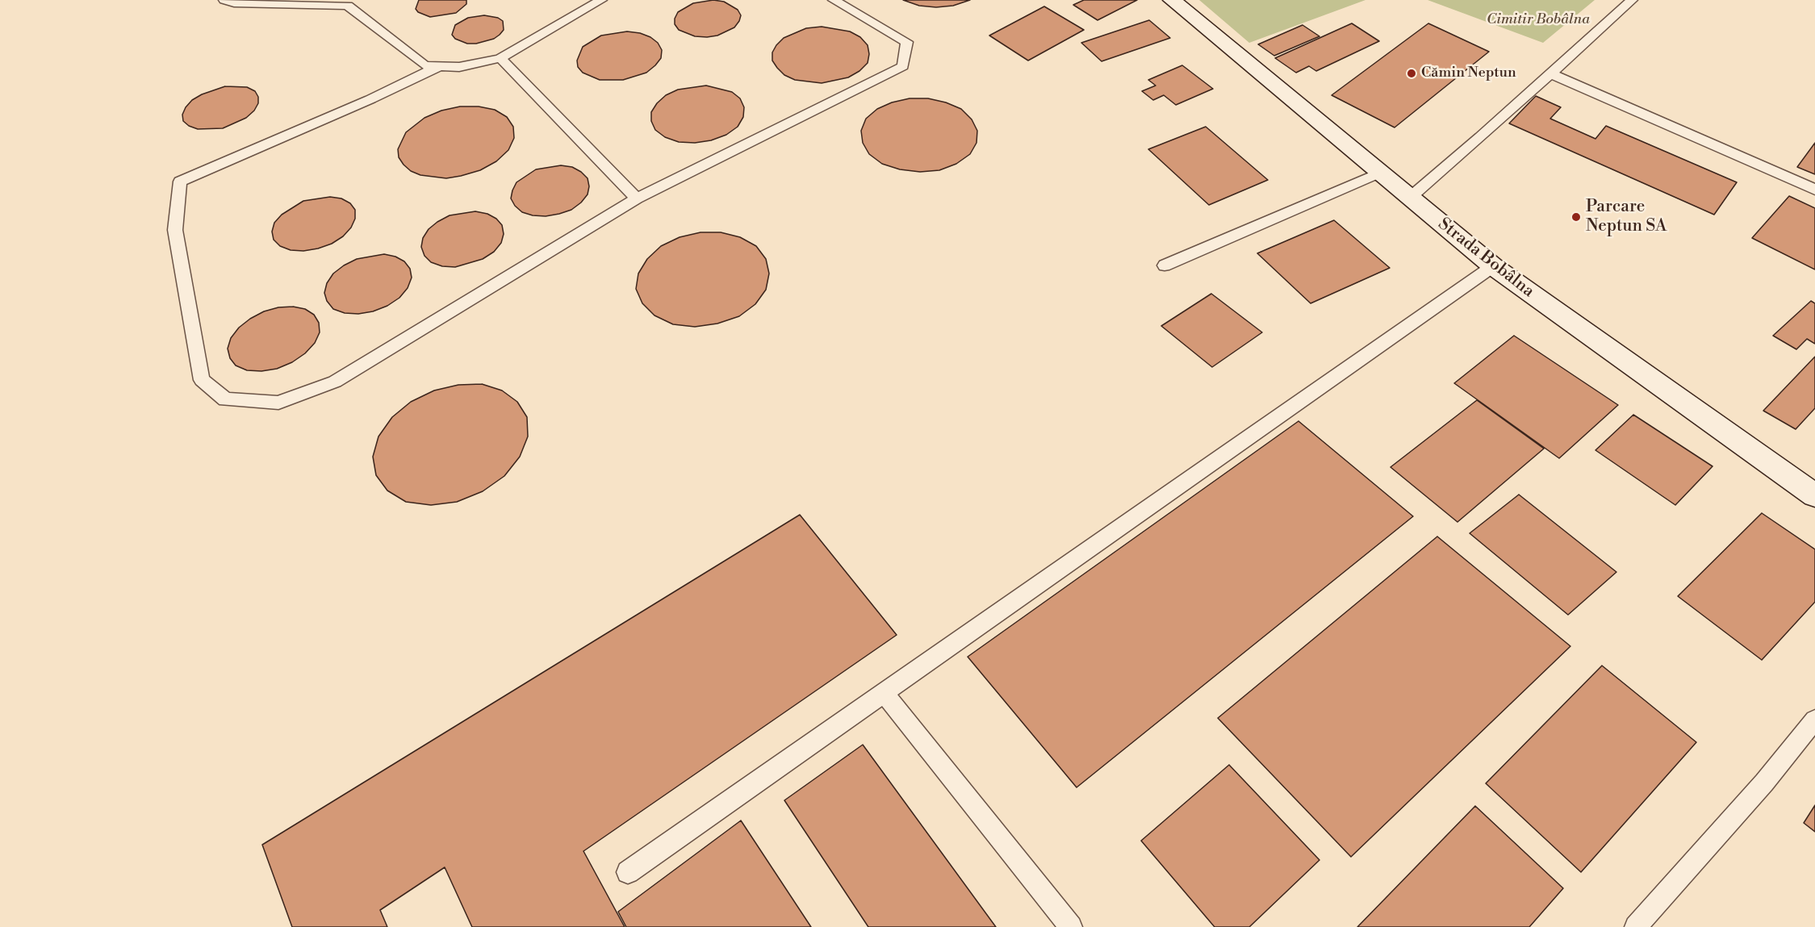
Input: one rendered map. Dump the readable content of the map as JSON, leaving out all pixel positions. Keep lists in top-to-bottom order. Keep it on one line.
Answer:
{"streets":{"main road":["Strada Bobâlna"]},"parks":["Cimitir Bobâlna"],"places":["Cămin Neptun","Parcare Neptun SA"]}
